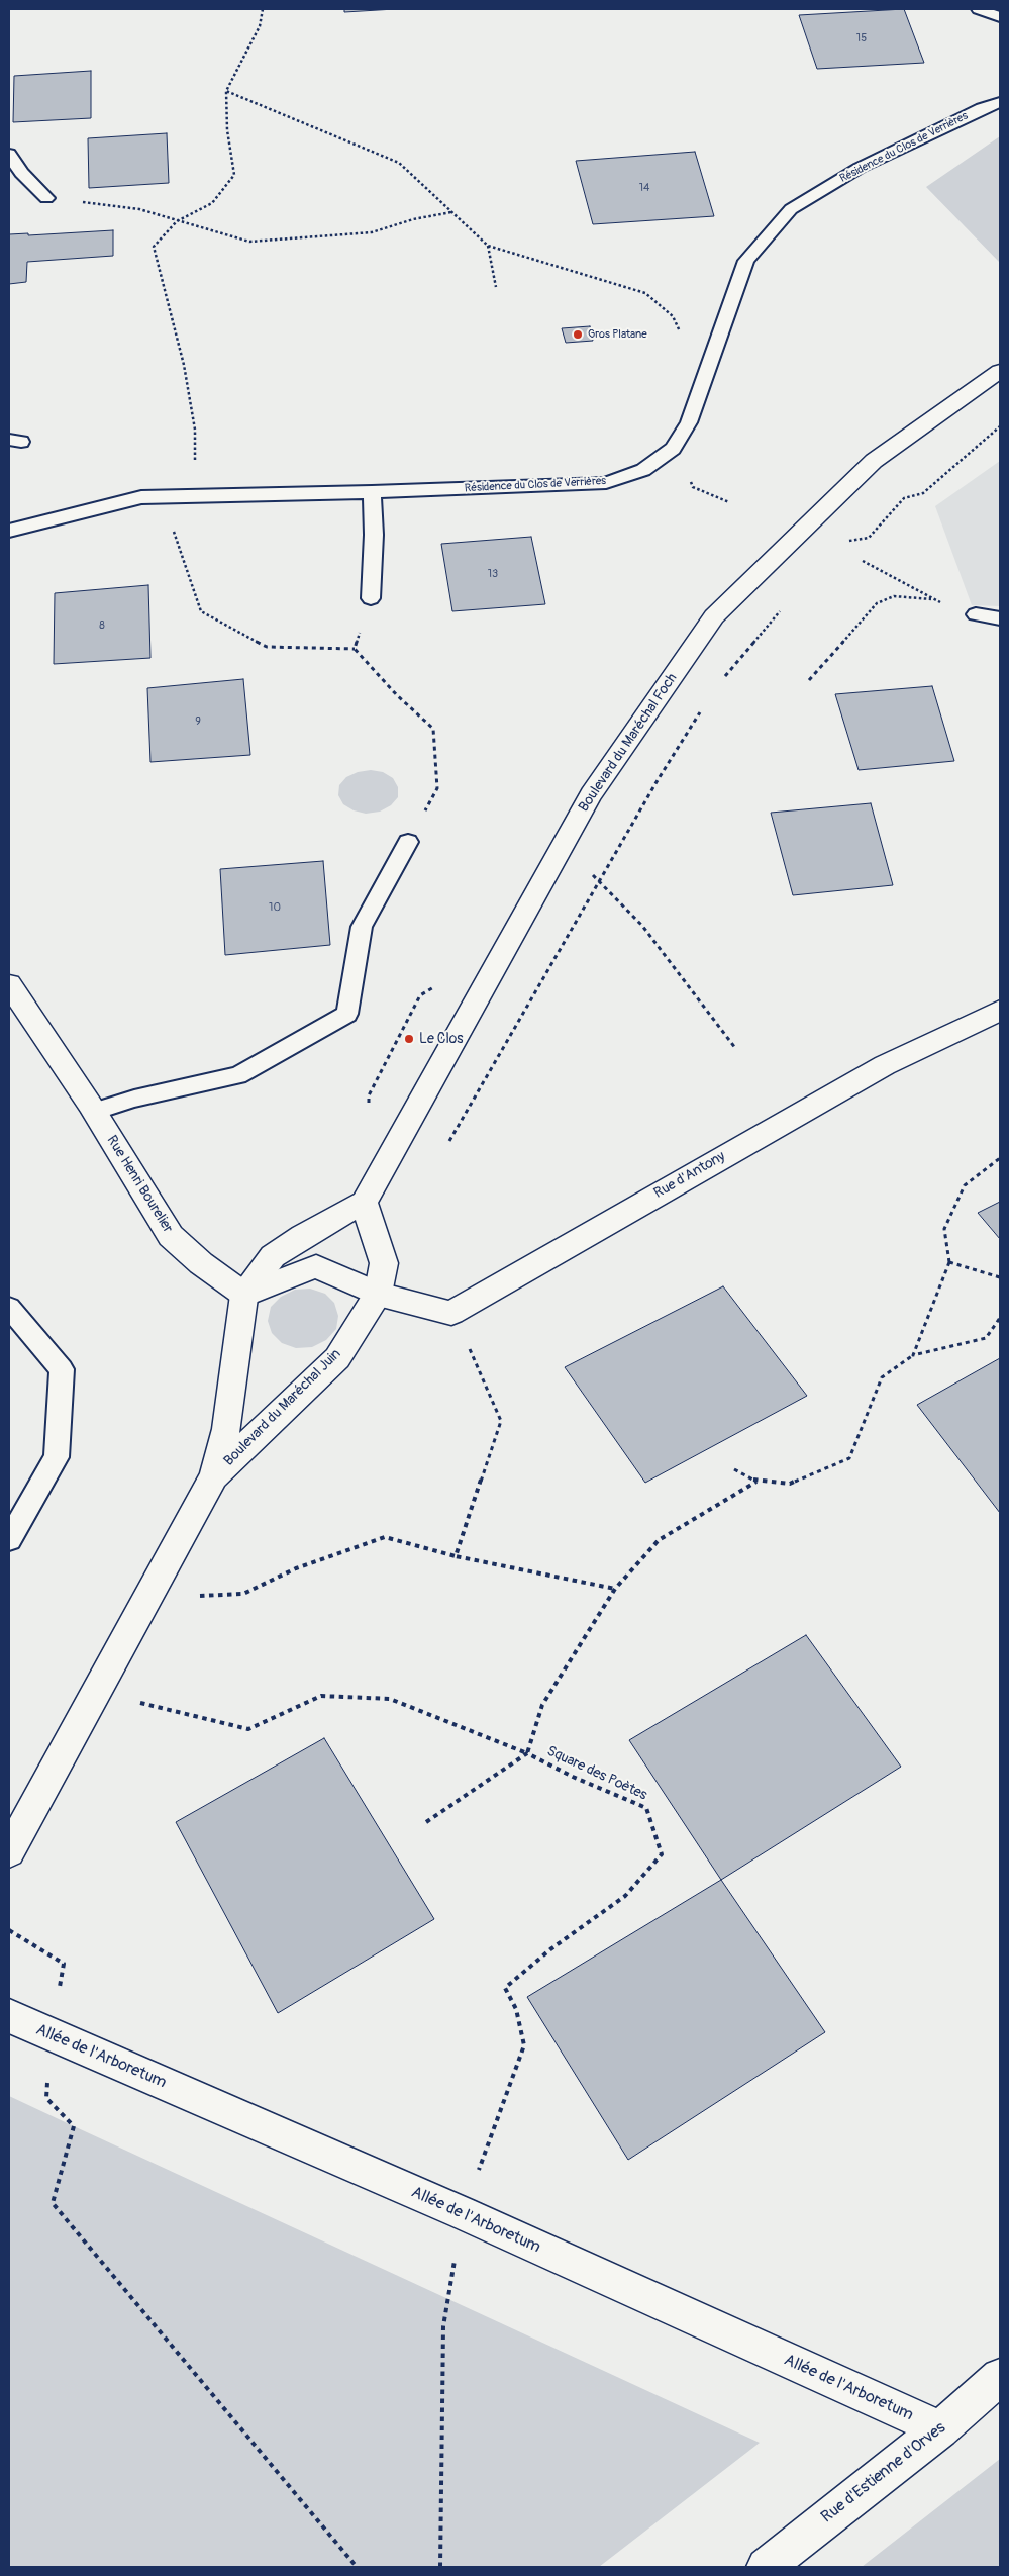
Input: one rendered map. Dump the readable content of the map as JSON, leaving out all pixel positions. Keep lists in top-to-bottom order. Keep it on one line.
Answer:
{"streets":{"street":["Boulevard du Maréchal Foch","Rue d'Antony","Rue Henri Bourelier","Boulevard du Maréchal Juin","Allée de l'Arboretum","Rue d'Estienne d'Orves"],"lane":["Résidence du Clos de Verrières"],"path":["Square des Poètes"]},"crossings":[["Boulevard du Maréchal Foch","Boulevard du Maréchal Juin"],["Rue Henri Bourelier","Boulevard du Maréchal Juin"],["Allée de l'Arboretum","Rue d'Estienne d'Orves"]],"places":["Gros Platane","Le Clos"],"house_numbers":["15","14","13","8","9","10"]}
